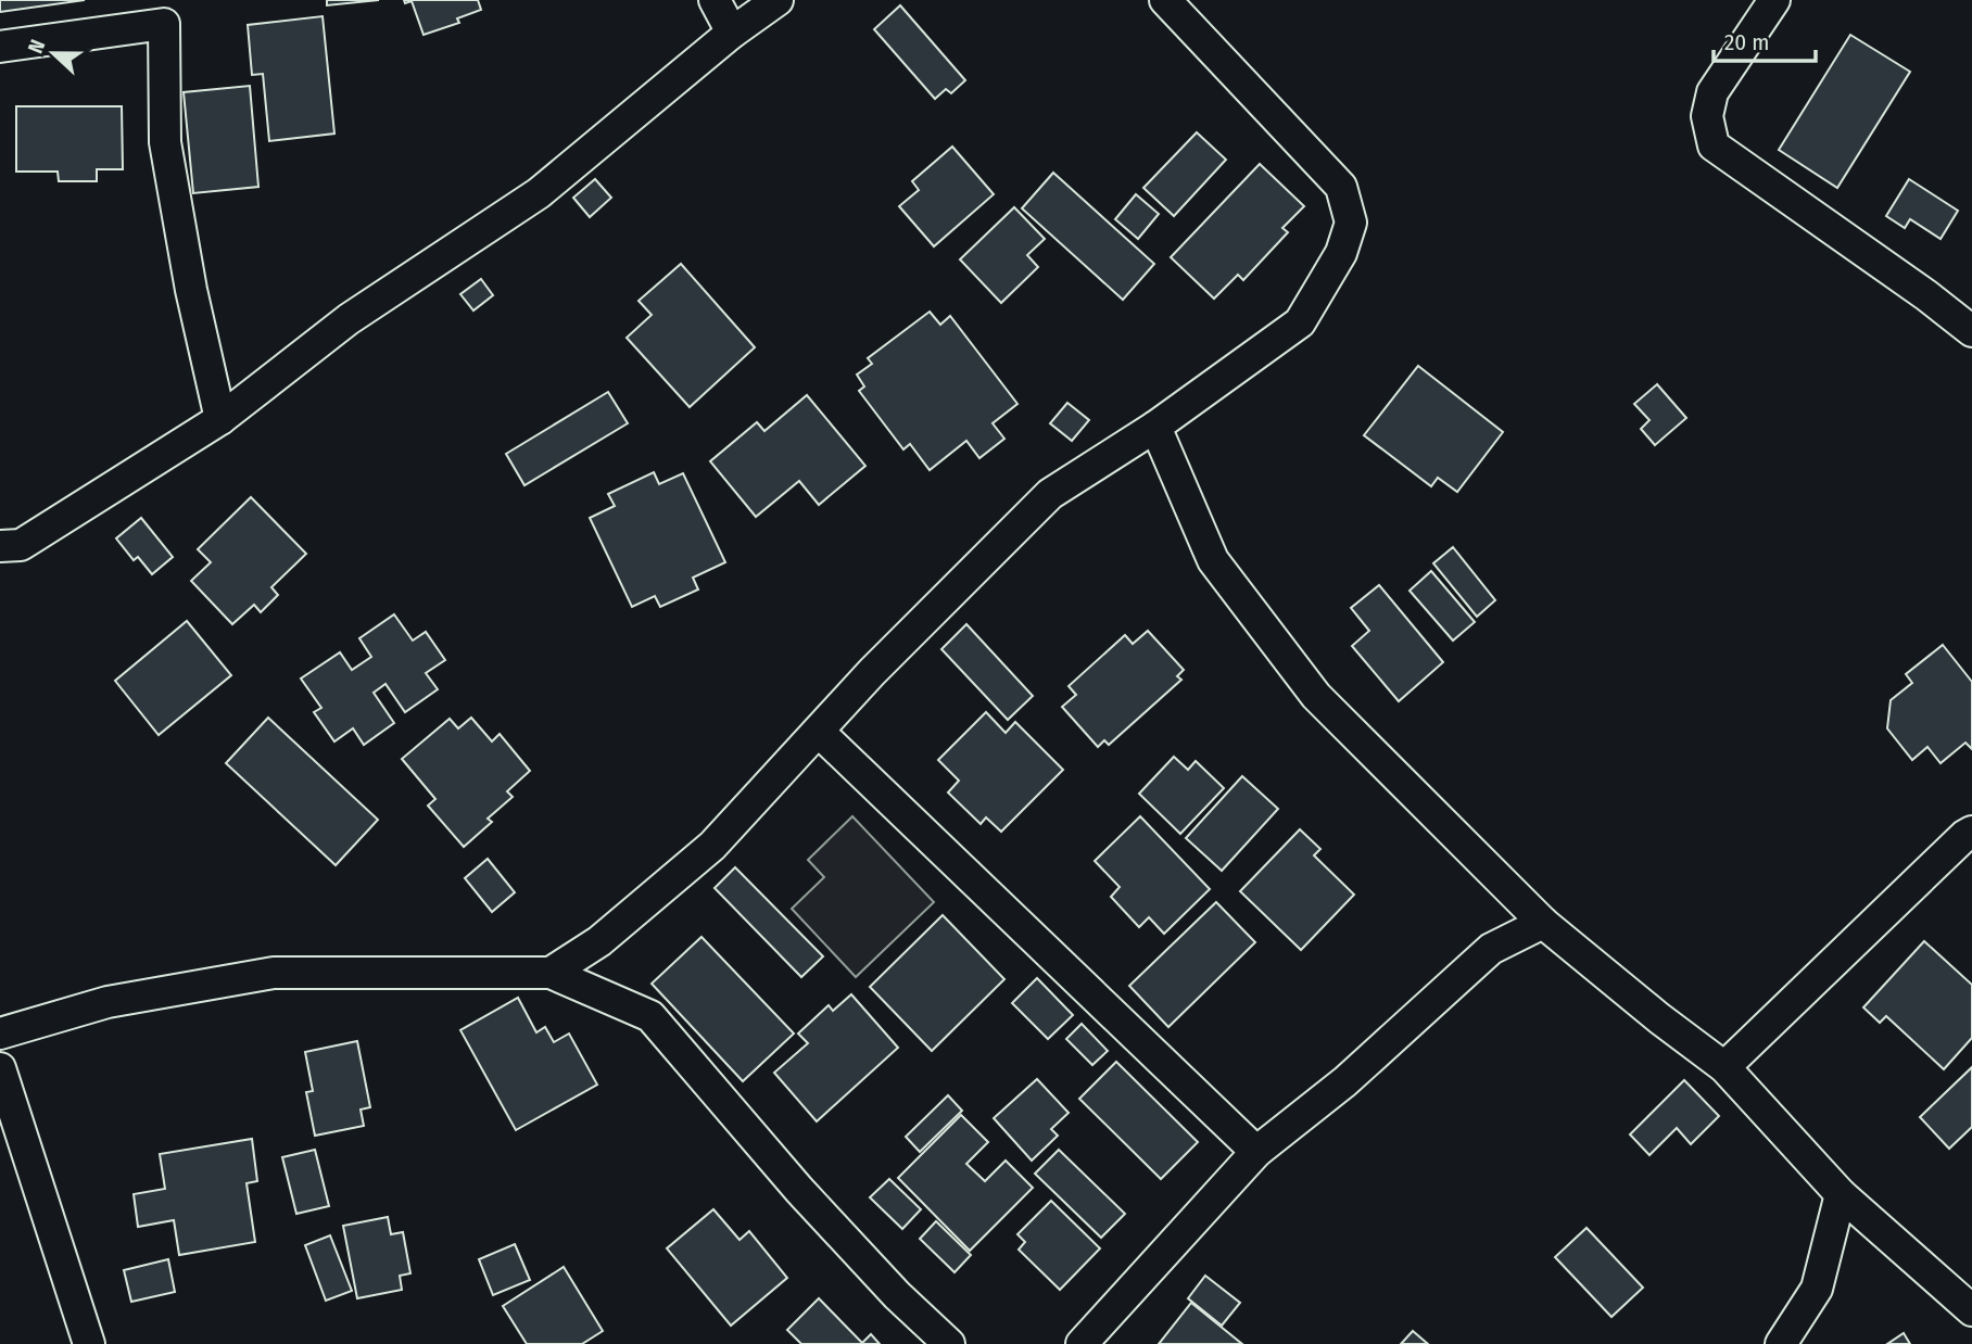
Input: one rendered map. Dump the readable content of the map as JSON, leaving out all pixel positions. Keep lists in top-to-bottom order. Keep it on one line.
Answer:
{"scale_bar":"20 m","north":"left"}
